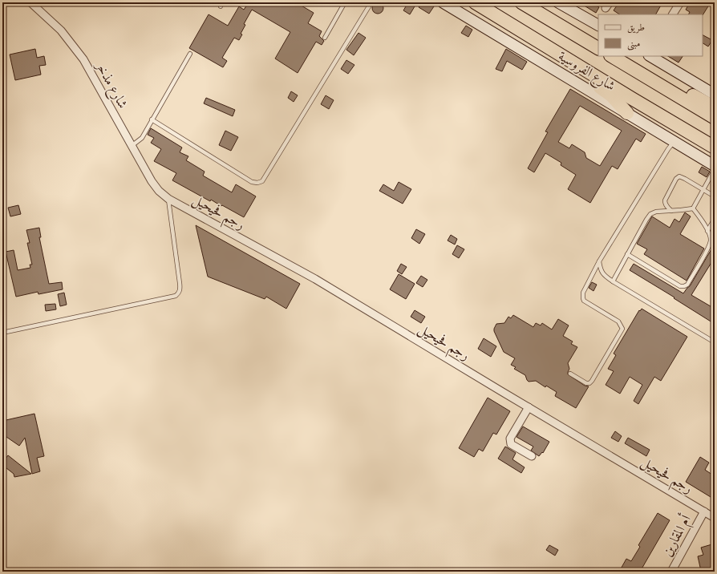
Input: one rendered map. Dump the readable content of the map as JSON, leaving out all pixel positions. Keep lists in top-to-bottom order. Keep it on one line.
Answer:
{"streets":{"highway":["شارع الفروسية"],"street":["شارع مذخر","رجم فحيحيل","أم المقارين"]},"crossings":[["شارع مذخر","رجم فحيحيل"],["رجم فحيحيل","أم المقارين"]],"legend":["طريق","مبنى"]}
